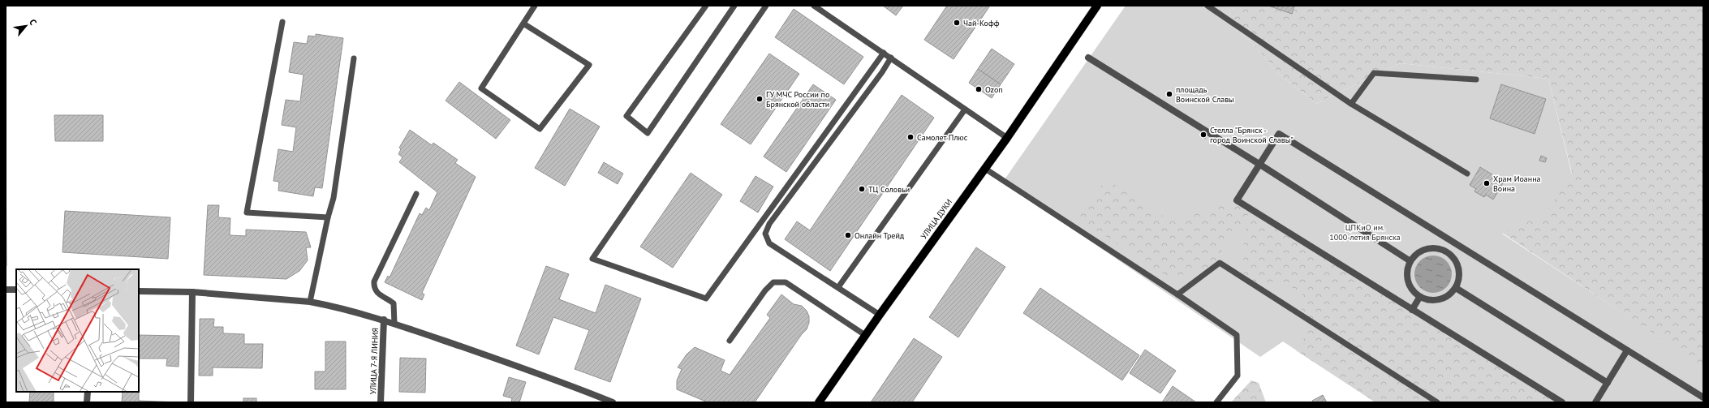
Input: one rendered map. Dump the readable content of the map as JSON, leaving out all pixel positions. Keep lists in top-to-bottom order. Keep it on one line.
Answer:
{"streets":{"main road":["УЛИЦА ДУКИ"],"street":["УЛИЦА 7-Я ЛИНИЯ"]},"parks":["ЦПКиО им. 1000-летия Брянска"],"places":["Чай-Кофф","Ozon","площадь Воинской Славы","ГУ МЧС России по Брянской области","Стелла \"Брянск - город Воинской Славы\"","Самолет Плюс","Храм Иоанна Воина","ТЦ Соловьи","Онлайн Трейд"],"north":"top right"}
